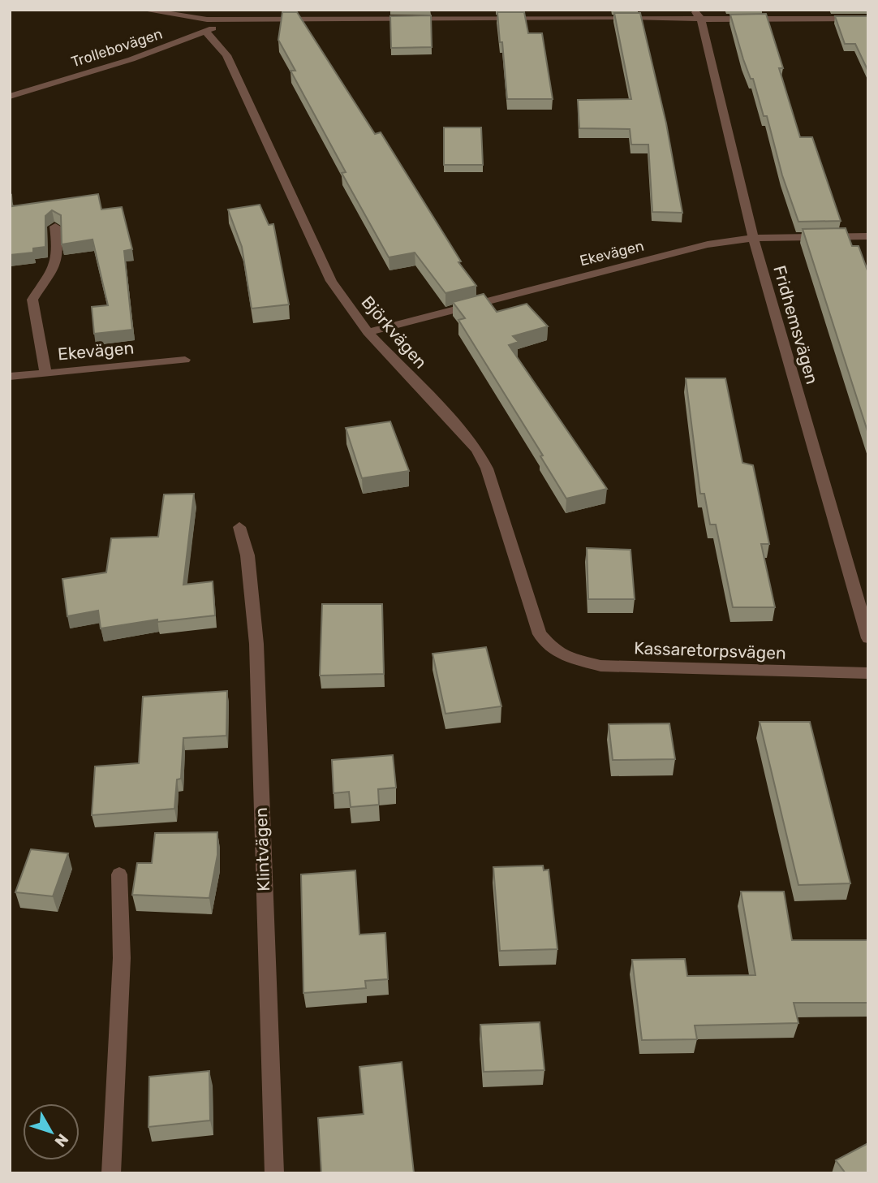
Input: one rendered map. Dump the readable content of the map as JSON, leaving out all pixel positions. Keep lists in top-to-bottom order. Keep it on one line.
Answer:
{"streets":{"street":["Trollebovägen","Ekevägen","Fridhemsvägen","Björkvägen","Kassaretorpsvägen","Klintvägen"]},"crossings":[["Trollebovägen","Björkvägen"],["Ekevägen","Fridhemsvägen"],["Ekevägen","Björkvägen"],["Björkvägen","Kassaretorpsvägen"]],"north":"bottom right"}
